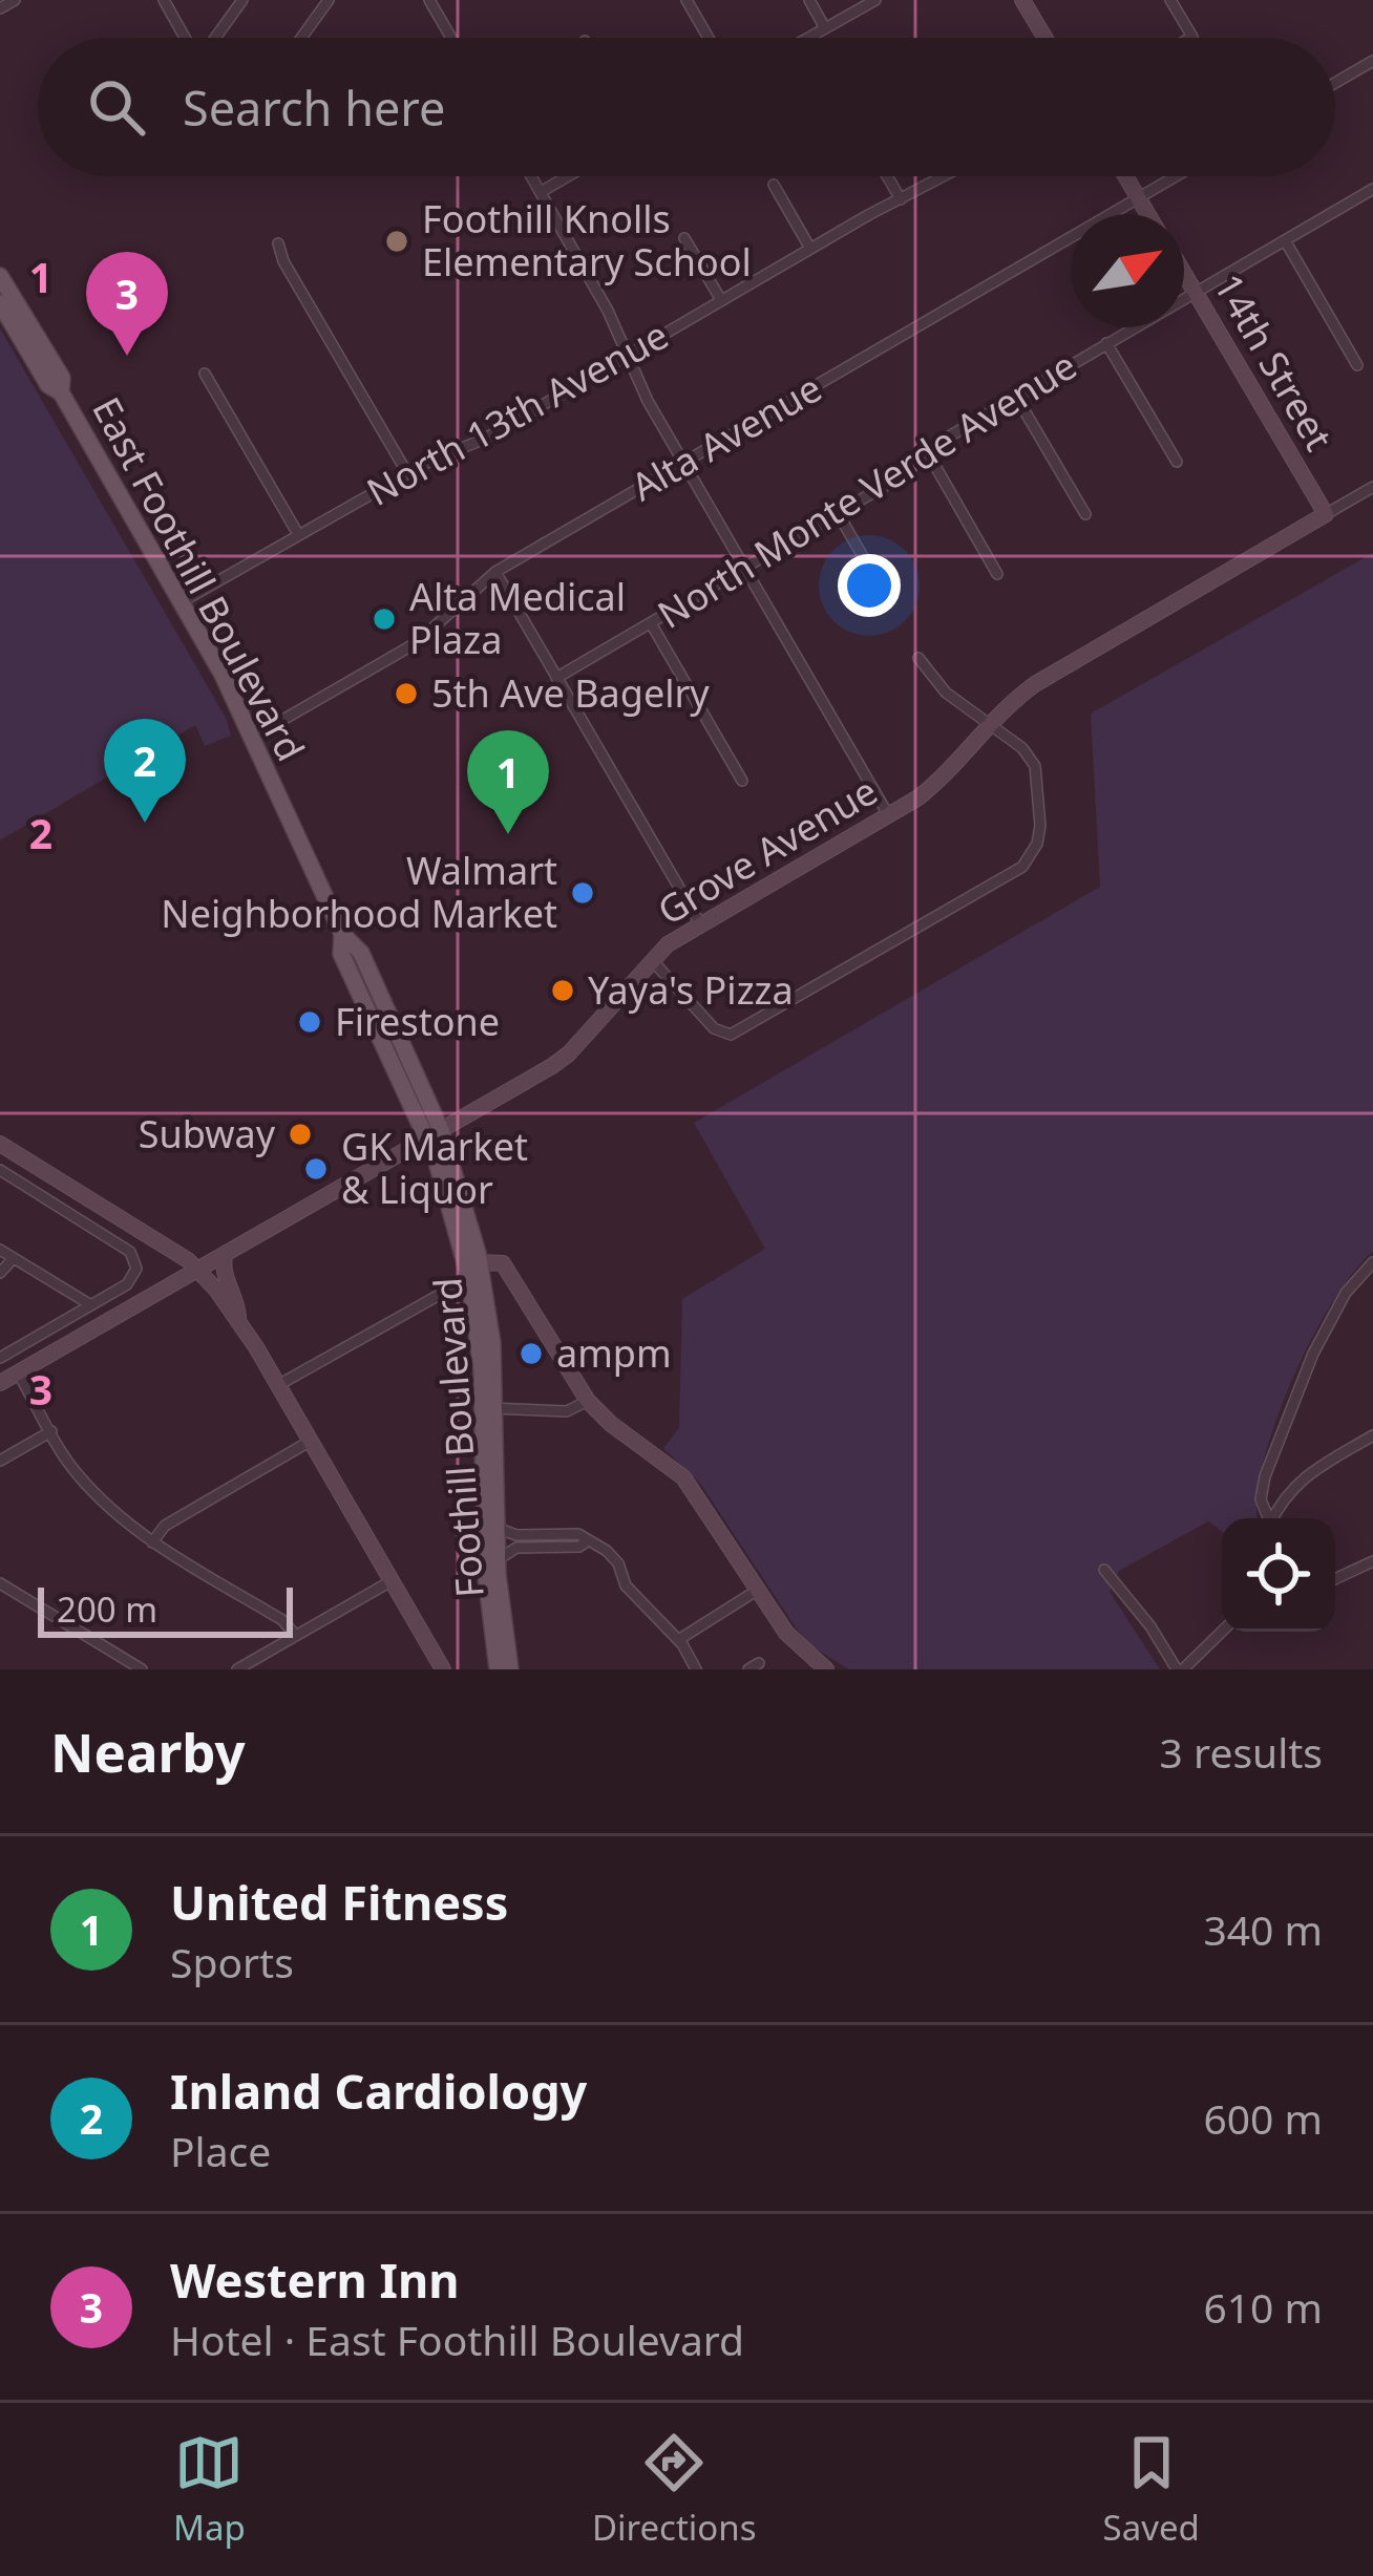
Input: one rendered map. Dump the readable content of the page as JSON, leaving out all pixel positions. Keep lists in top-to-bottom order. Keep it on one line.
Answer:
{"streets":{"main road":["East Foothill Boulevard","Foothill Boulevard"],"street":["14th Street","North 13th Avenue","Alta Avenue","North Monte Verde Avenue","Grove Avenue"]},"crossings":[["14th Street","North Monte Verde Avenue"],["14th Street","Grove Avenue"],["North 13th Avenue","East Foothill Boulevard"],["Alta Avenue","East Foothill Boulevard"],["East Foothill Boulevard","Grove Avenue"],["East Foothill Boulevard","Foothill Boulevard"],["Grove Avenue","Foothill Boulevard"]],"places":["Foothill Knolls Elementary School","Alta Medical Plaza","5th Ave Bagelry","Walmart Neighborhood Market","Yaya's Pizza","Firestone","Subway","GK Market & Liquor","ampm"],"scale_bar":"200 m","north":"top right","page":{"search":"Search here","pins":["3","2","1"],"scale":"200 m","heading":["Nearby","3 results"],"list":[{"mark":"1","name":"United Fitness","note":"Sports","value":"340 m"},{"mark":"2","name":"Inland Cardiology","note":"Place","value":"600 m"},{"mark":"3","name":"Western Inn","note":"Hotel · East Foothill Boulevard","value":"610 m"}],"nav":["Map","Directions","Saved"]},"grid":{"rows":["1","2","3"]}}
